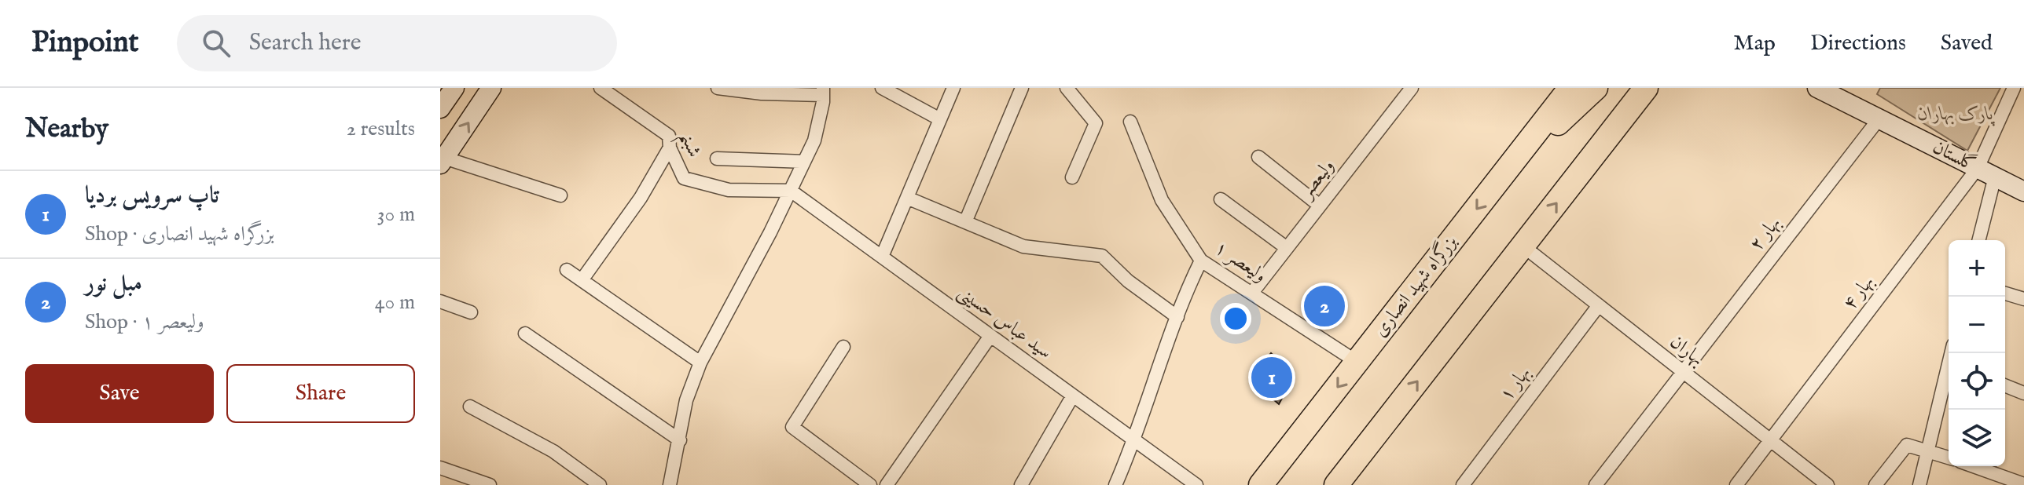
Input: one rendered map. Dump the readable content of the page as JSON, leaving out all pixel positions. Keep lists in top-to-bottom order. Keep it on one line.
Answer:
{"streets":{"highway":["بزرگراه شهید انصاری"],"main road":["گلستان"],"street":["شبنم","ولیعصر","بهار ۲","ولیعصر ۱","بهار ۴","سید عباس حسینی","بهاران","بهار ۱"]},"crossings":[["شبنم","سید عباس حسینی"],["گلستان","بهار ۲"],["گلستان","بهار ۴"],["ولیعصر","ولیعصر ۱"],["بهار ۲","بهاران"],["ولیعصر ۱","بزرگراه شهید انصاری"],["بهار ۴","بهاران"],["بهاران","بهار ۱"]],"parks":["پارک بهاران"],"page":{"header":"Pinpoint","search":"Search here","nav":["Map","Directions","Saved"],"heading":["Nearby","2 results"],"list":[{"mark":"1","name":"تاپ سرویس بردیا","note":"Shop · بزرگراه شهید انصاری","value":"30 m"},{"mark":"2","name":"مبل نور","note":"Shop · ولیعصر ۱","value":"40 m"}],"map_buttons":["+","−"],"pins":["2","1"],"buttons":["Save","Share"]}}
